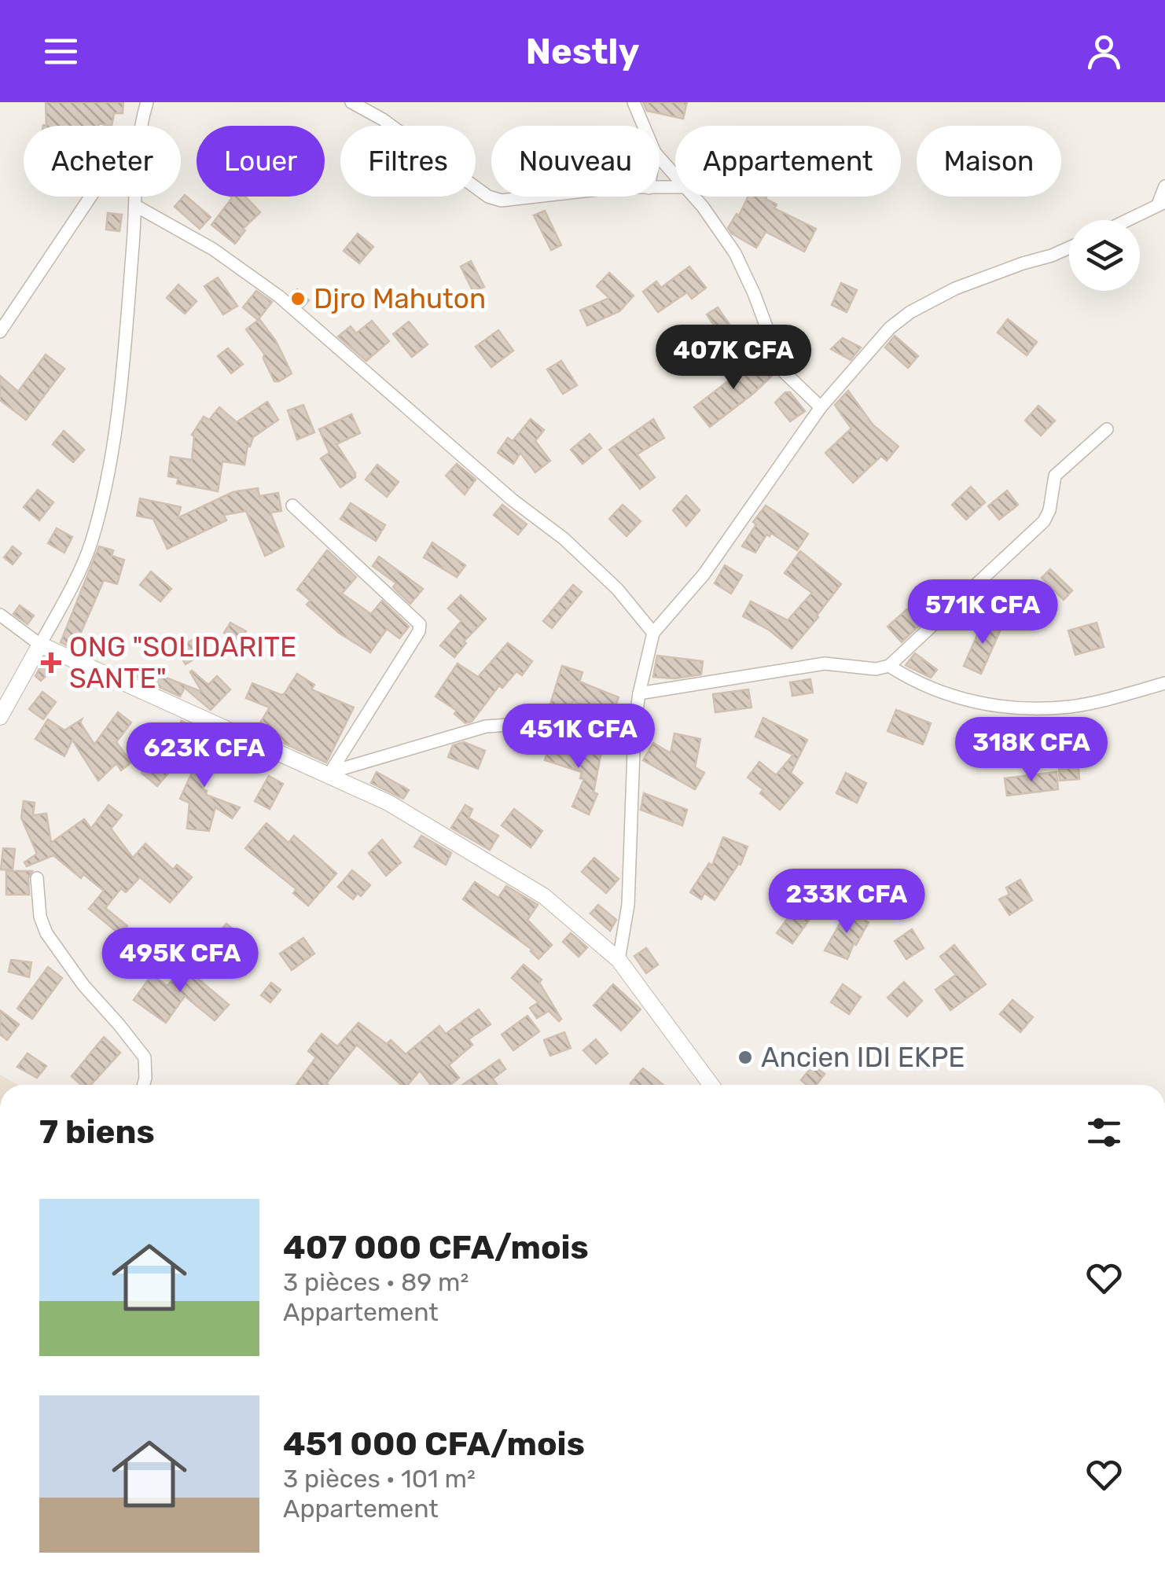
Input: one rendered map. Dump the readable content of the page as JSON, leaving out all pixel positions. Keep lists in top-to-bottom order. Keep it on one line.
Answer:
{"places":{"other":["Djro Mahuton","Ancien IDI EKPE"],"health":["ONG \"SOLIDARITE SANTE\""]},"page":{"header":"Nestly","chip":["Acheter","Louer","Filtres","Nouveau","Appartement","Maison"],"price":["407K CFA","571K CFA","451K CFA","318K CFA","623K CFA","233K CFA","495K CFA"],"heading":"7 biens","list":[{"name":"407 000 CFA/mois","note":"3 pièces · 89 m² · Appartement"},{"name":"451 000 CFA/mois","note":"3 pièces · 101 m² · Appartement"}]}}
